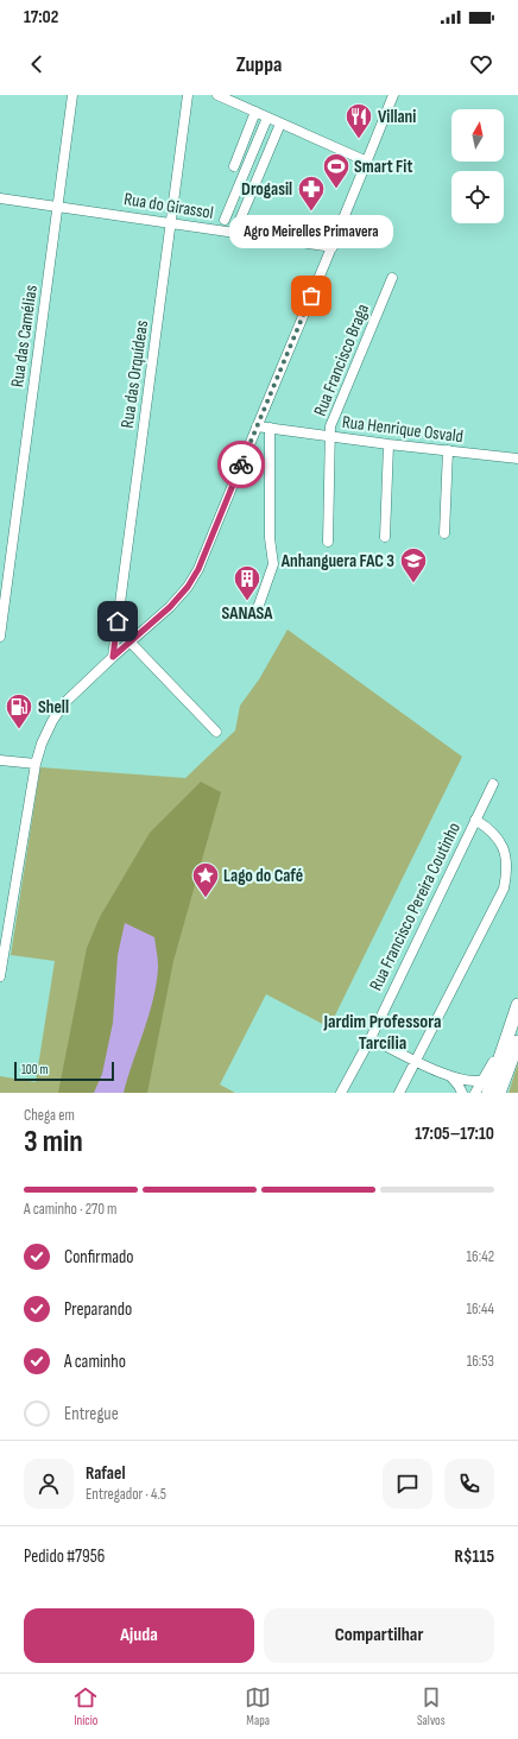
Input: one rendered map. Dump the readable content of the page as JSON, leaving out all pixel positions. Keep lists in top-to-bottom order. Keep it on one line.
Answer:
{"streets":{"street":["Rua do Girassol","Rua das Camélias","Rua Francisco Braga","Rua das Orquídeas","Rua Henrique Osvald","Rua Francisco Pereira Coutinho"]},"crossings":[["Rua do Girassol","Rua das Camélias"],["Rua do Girassol","Rua das Orquídeas"],["Rua Francisco Braga","Rua Henrique Osvald"]],"districts":["Jardim Professora Tarcília"],"places":{"restaurant":["Villani"],"sports":["Smart Fit"],"pharmacy":["Drogasil"],"other":["Agro Meirelles Primavera"],"school or university":["Anhanguera FAC 3"],"building":["SANASA"],"fuel station":["Shell"],"place":["Lago do Café"]},"scale_bar":"100 m","north":"top","page":{"status":"17:02","header":"Zuppa","bubble":"Agro Meirelles Primavera","scale":"100 m","heading":["3 min","Chega em","17:05–17:10"],"panel":["Rafael","Entregador · 4.5","Pedido #7956","R$115"],"bar":"A caminho · 270 m","list":[["Confirmado","16:42"],["Preparando","16:44"],["A caminho","16:53"],"Entregue"],"buttons":["Ajuda","Compartilhar"],"tabs":["Início","Mapa","Salvos"]}}
